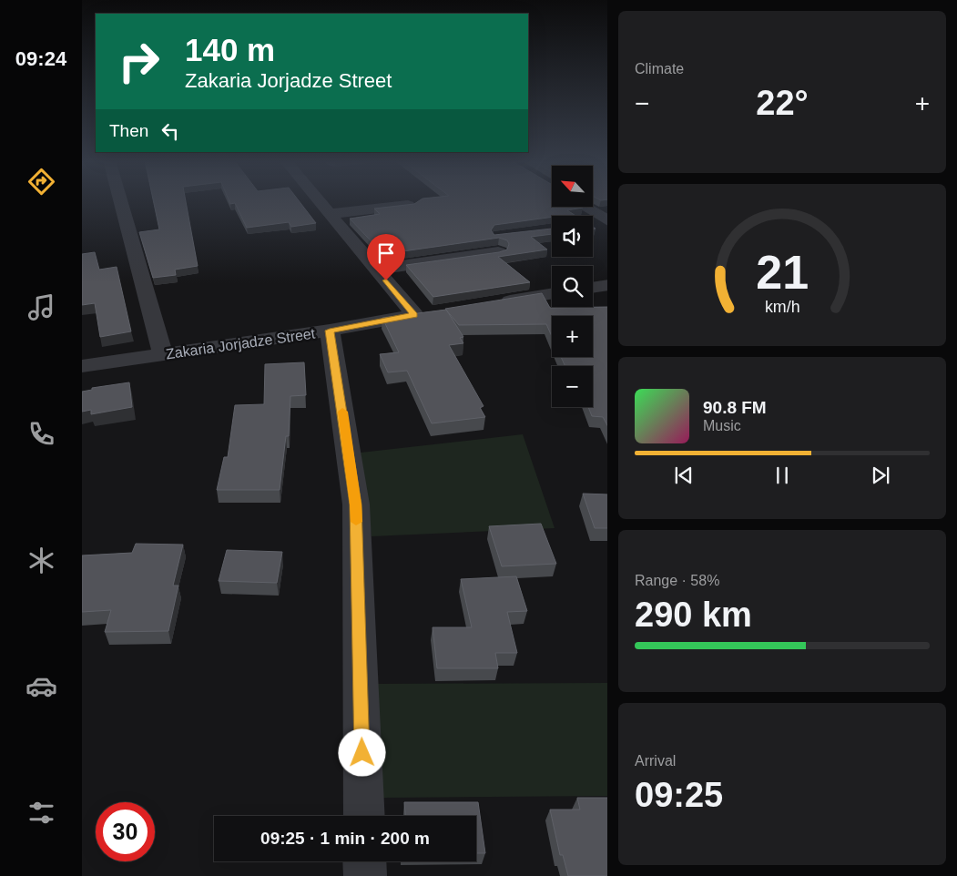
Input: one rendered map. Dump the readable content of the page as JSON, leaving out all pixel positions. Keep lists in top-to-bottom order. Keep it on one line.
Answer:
{"streets":{"street":["Zakaria Jorjadze Street"]},"north":"top left","page":{"tabs":"09:24","tile":["Climate",["Range · 58%","290 km"],["Arrival","09:25"]],"turn":["140 m","Zakaria Jorjadze Street"],"heat":["−","22°","+"],"then":"Then","map_buttons":["+","−"],"song":["90.8 FM","Music"],"limit":"30","trip":"09:25 · 1 min · 200 m","gauge":["21","km/h"]}}
